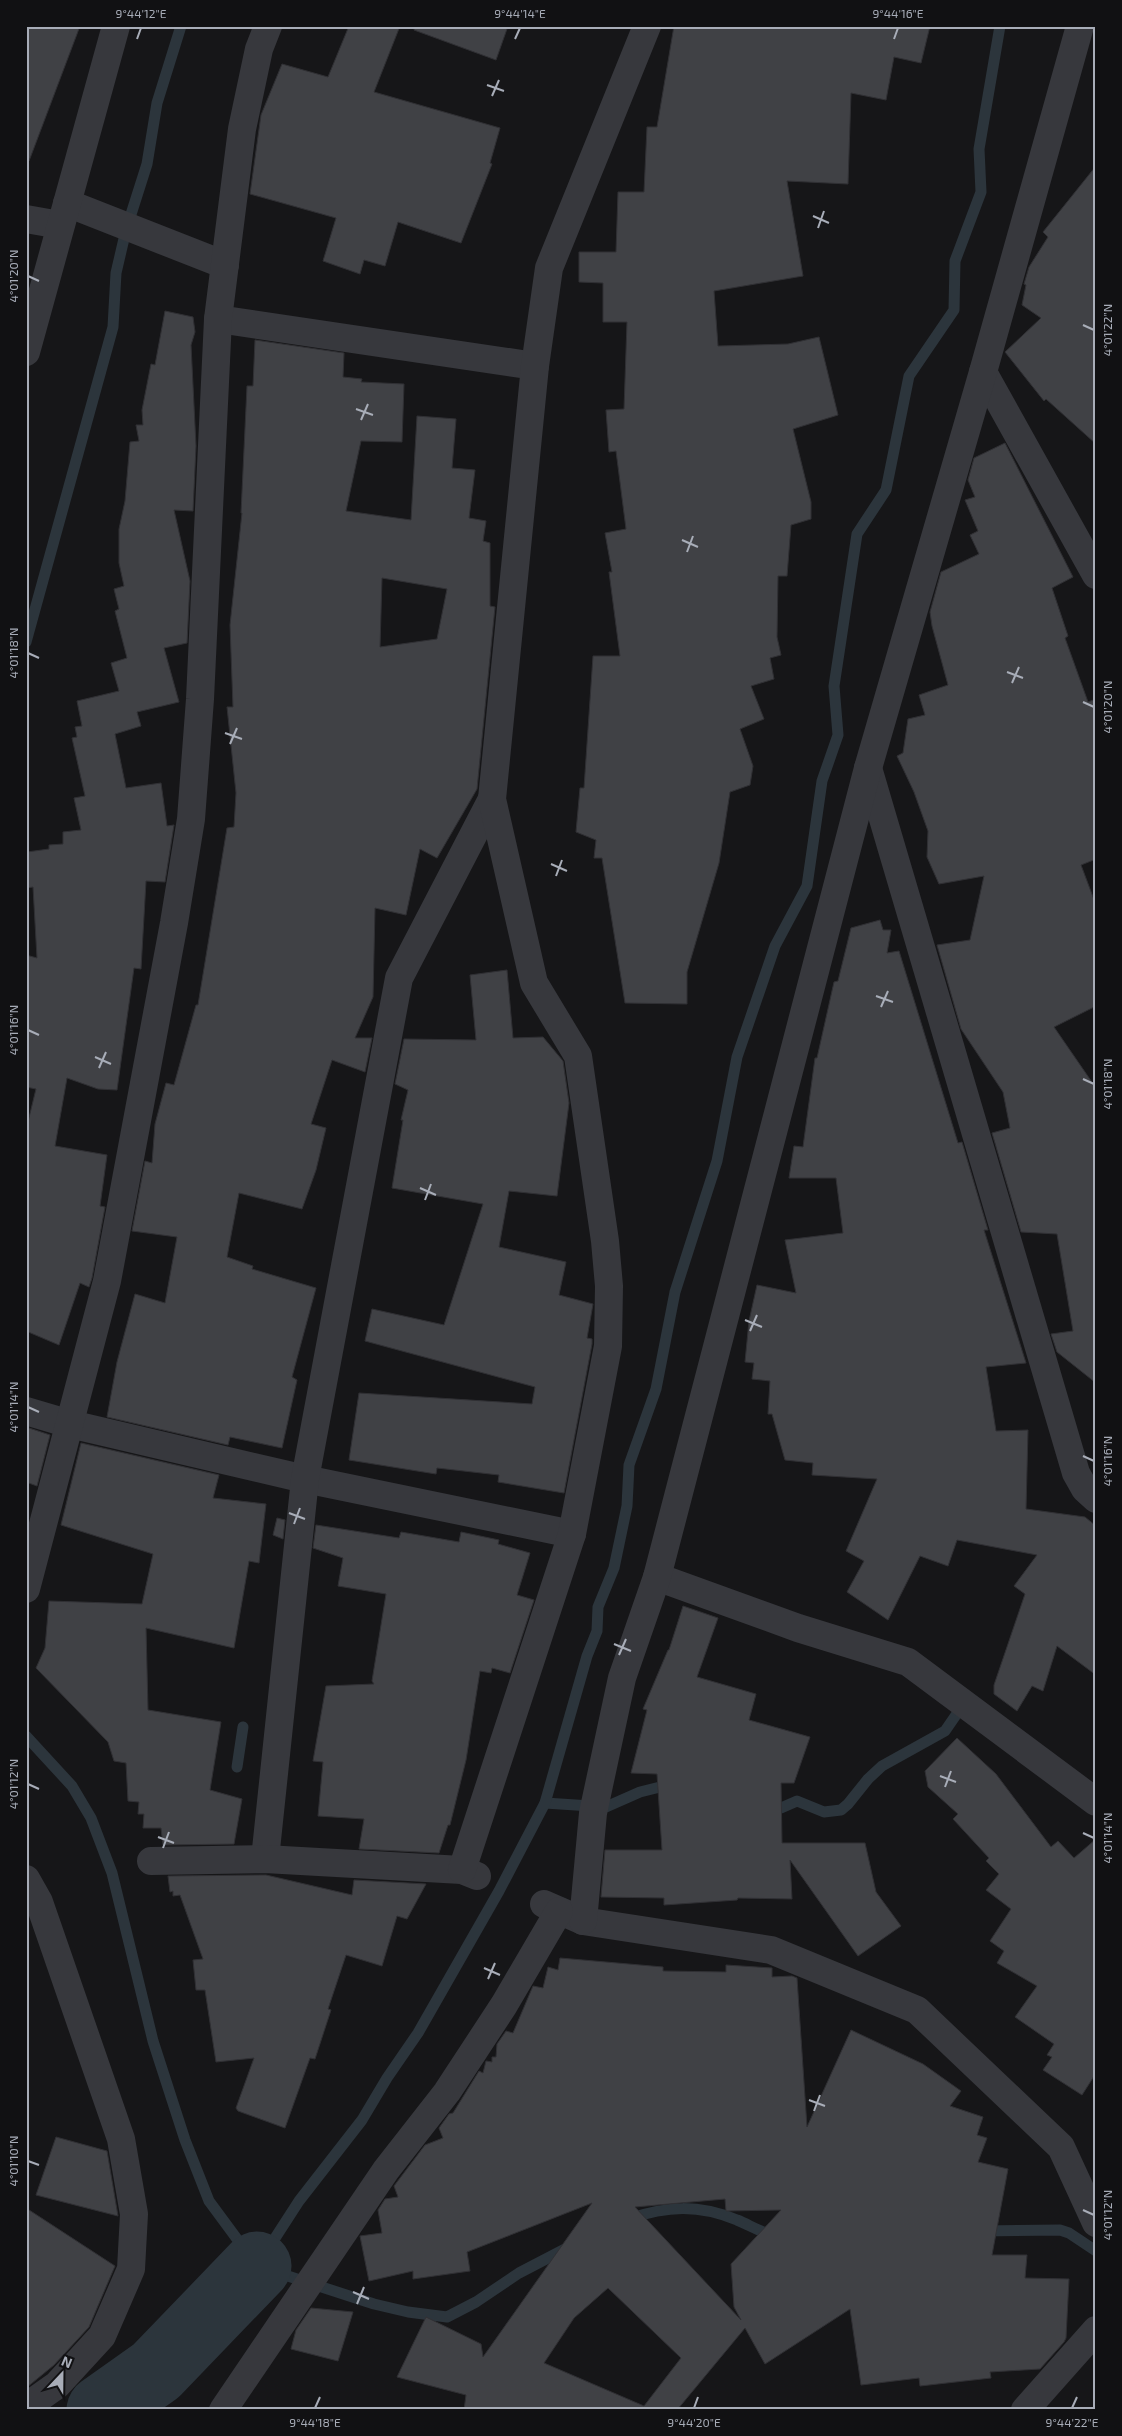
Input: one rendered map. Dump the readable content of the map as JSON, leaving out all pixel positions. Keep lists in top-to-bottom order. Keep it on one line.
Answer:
{"north":"top","coordinates":["9°44'12\"E","9°44'14\"E","9°44'16\"E","4°01'20\"N","4°01'22\"N","4°01'18\"N","4°01'16\"N","4°01'14\"N","4°01'12\"N","4°01'10\"N","9°44'18\"E","9°44'20\"E","9°44'22\"E"]}
